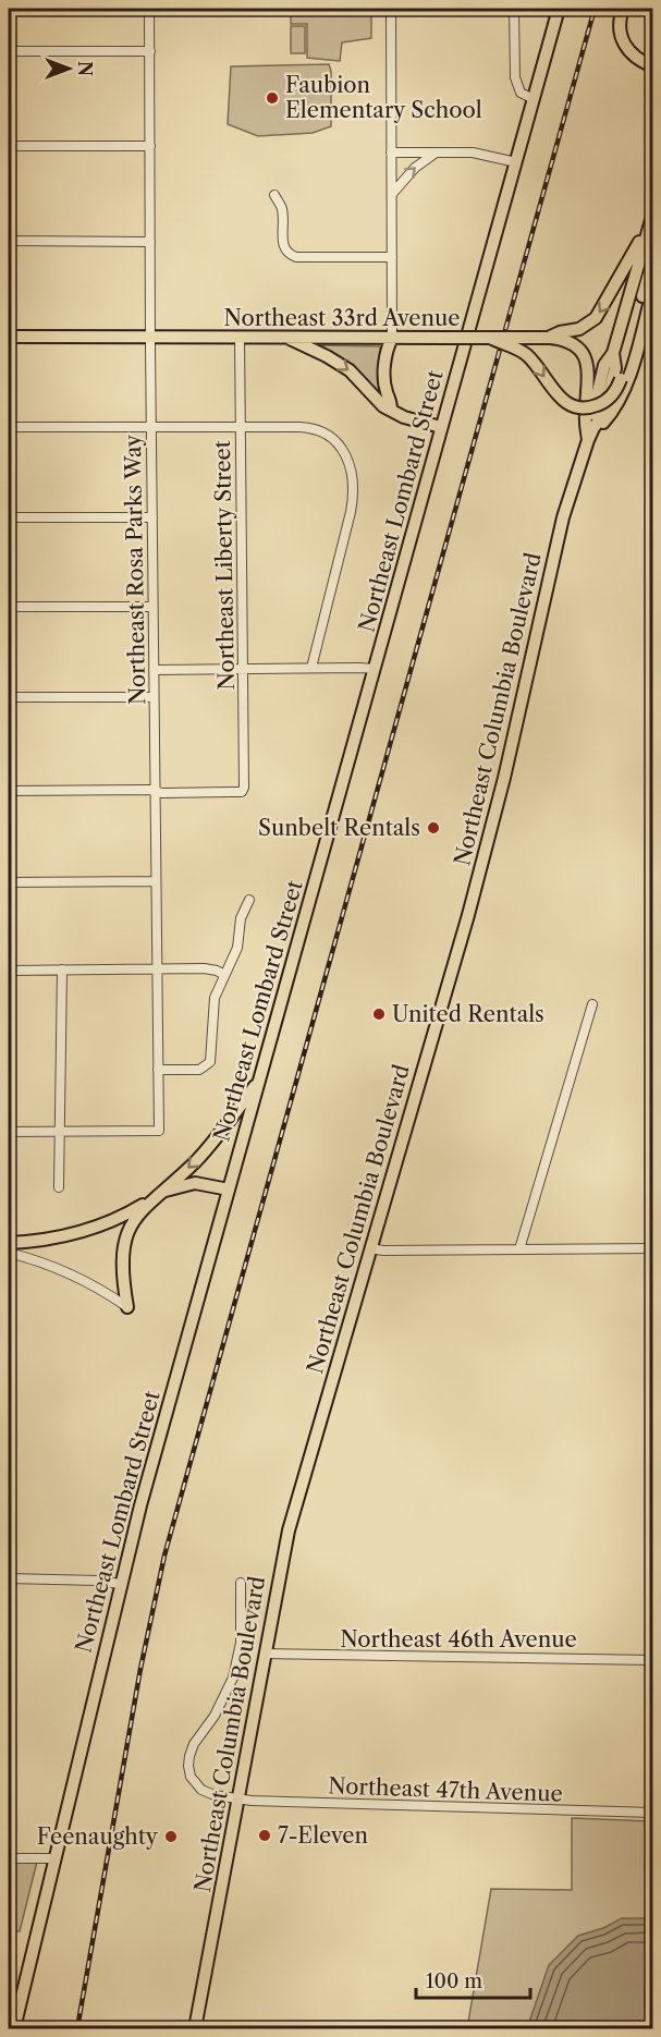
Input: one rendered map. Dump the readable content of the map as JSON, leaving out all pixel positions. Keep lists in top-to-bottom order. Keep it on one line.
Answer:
{"streets":{"main road":["Northeast 33rd Avenue","Northeast Lombard Street","Northeast Columbia Boulevard"],"street":["Northeast Liberty Street","Northeast Rosa Parks Way","Northeast 46th Avenue","Northeast 47th Avenue"]},"crossings":[["Northeast 33rd Avenue","Northeast Liberty Street"],["Northeast 33rd Avenue","Northeast Rosa Parks Way"],["Northeast 33rd Avenue","Northeast Columbia Boulevard"],["Northeast Liberty Street","Northeast Rosa Parks Way"],["Northeast Columbia Boulevard","Northeast 46th Avenue"],["Northeast Columbia Boulevard","Northeast 47th Avenue"]],"places":["Faubion Elementary School","Sunbelt Rentals","United Rentals","7-Eleven","Feenaughty"],"scale_bar":"100 m","north":"right"}
